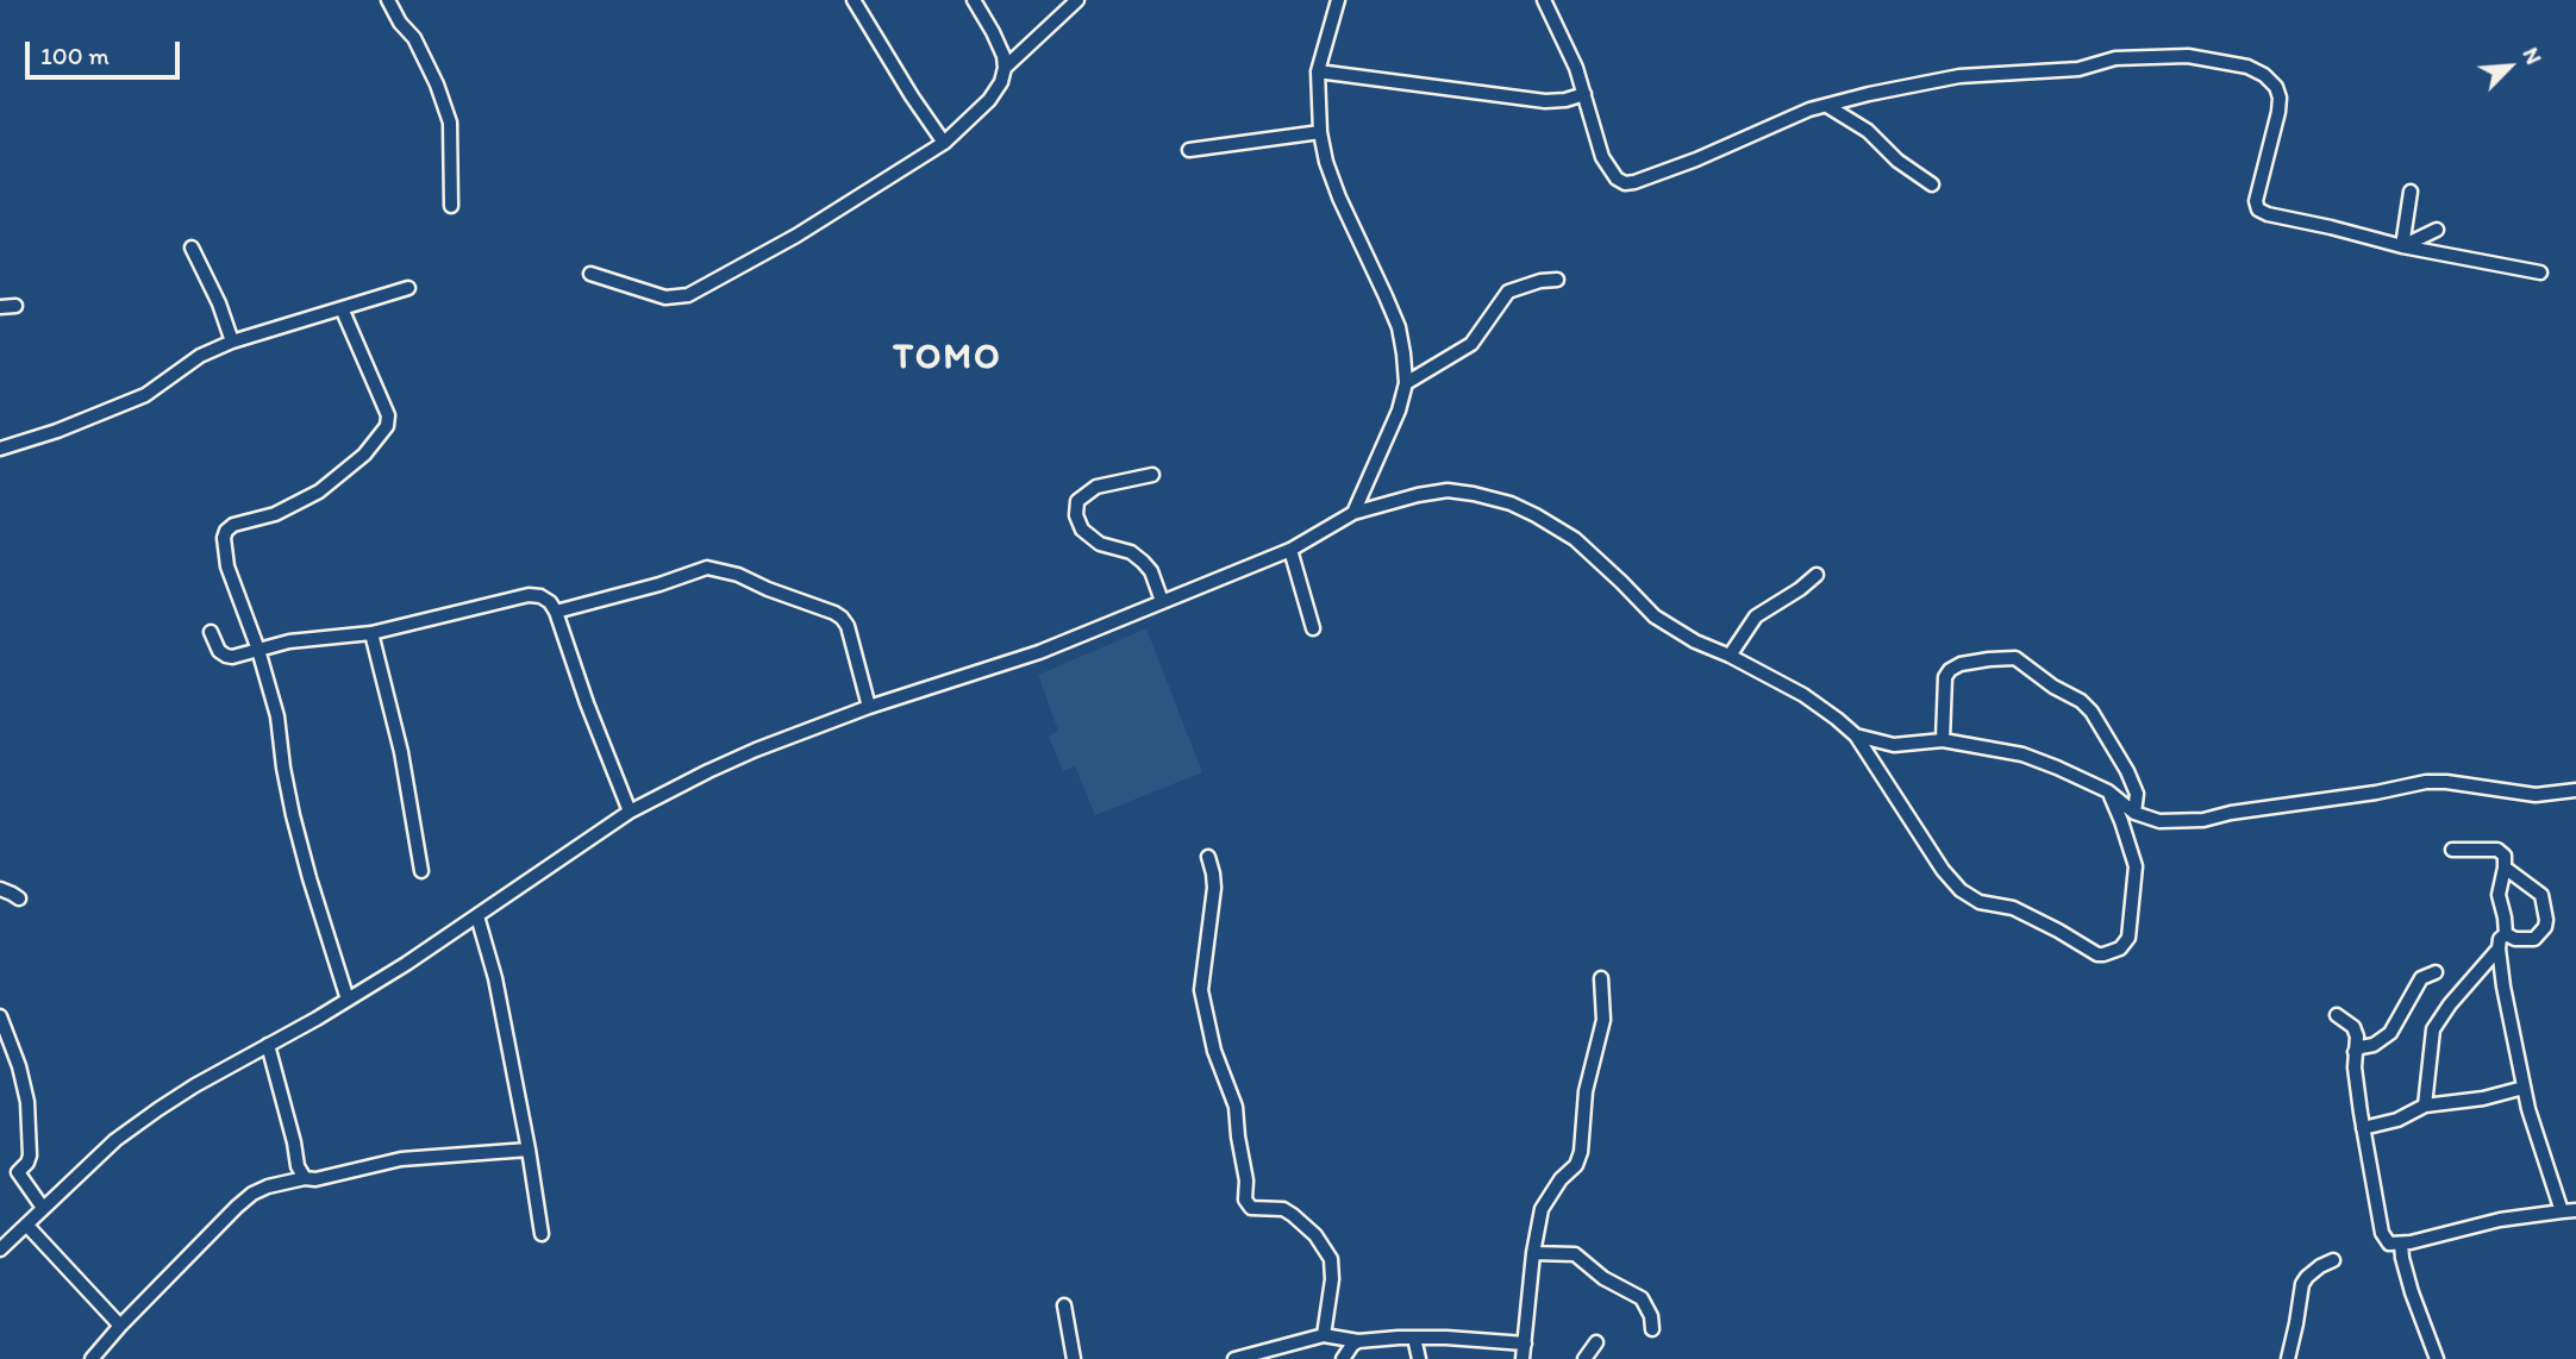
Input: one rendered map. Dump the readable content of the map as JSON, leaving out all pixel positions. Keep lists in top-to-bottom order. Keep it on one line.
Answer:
{"districts":["TOMO"],"scale_bar":"100 m","north":"top right"}
